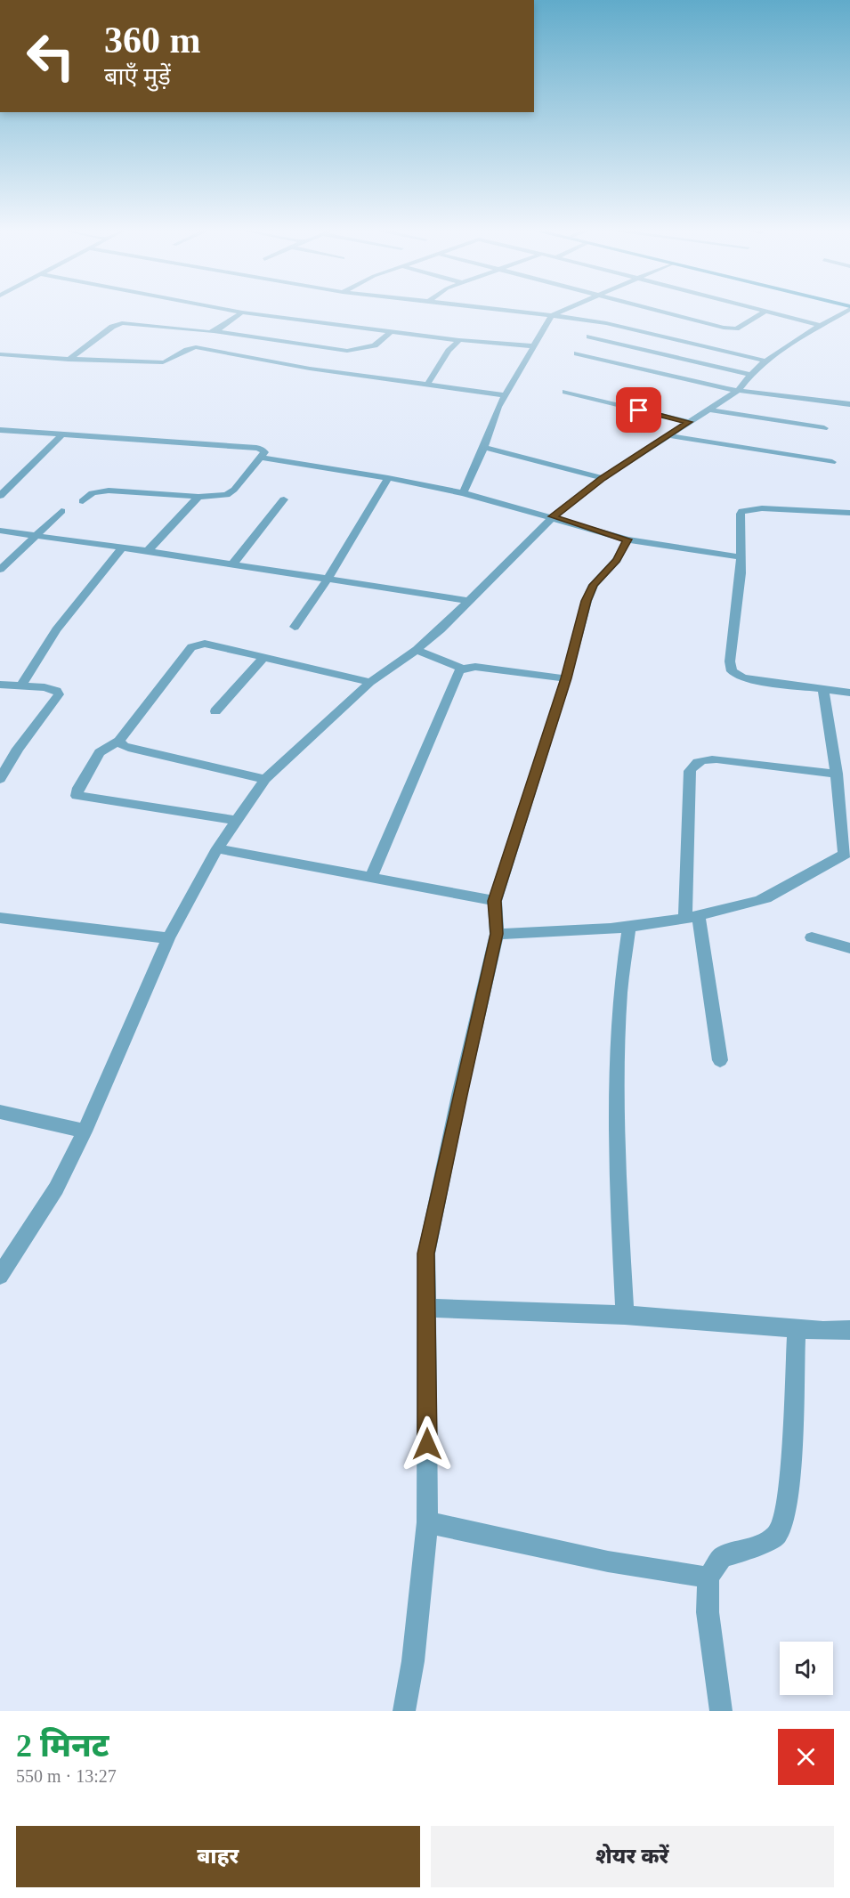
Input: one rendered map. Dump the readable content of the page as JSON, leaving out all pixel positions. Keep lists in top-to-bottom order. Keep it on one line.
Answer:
{"page":{"turn":["360 m","बाएँ मुड़ें"],"heading":["2 मिनट","550 m · 13:27"],"buttons":["बाहर","शेयर करें"]}}
